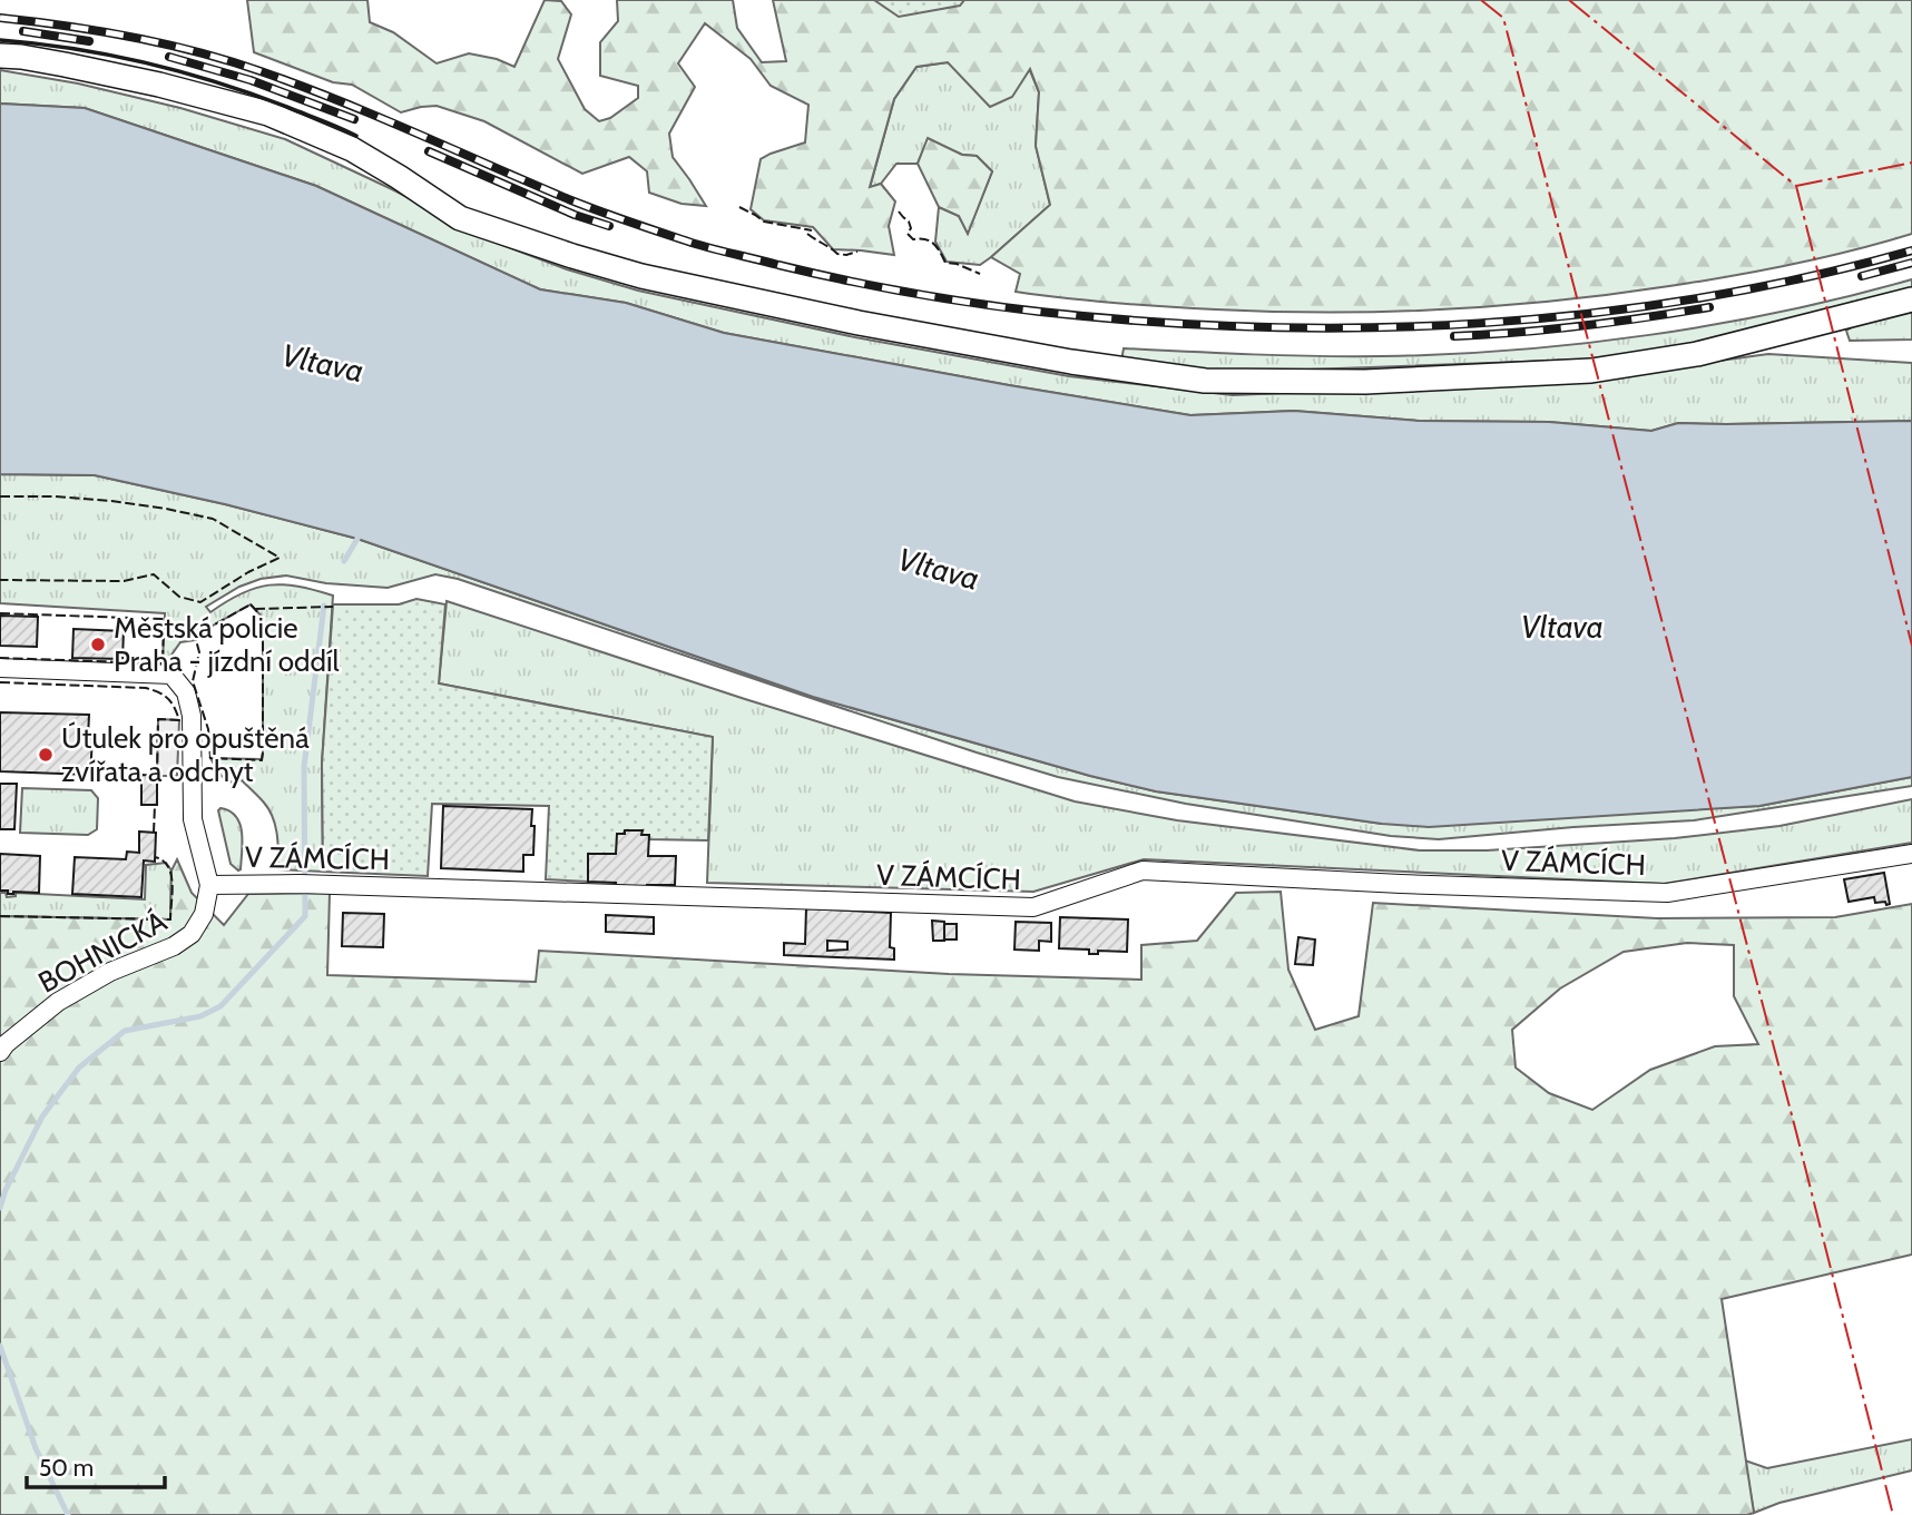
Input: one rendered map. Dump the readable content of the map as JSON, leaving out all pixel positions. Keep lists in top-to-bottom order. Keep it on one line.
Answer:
{"streets":{"street":["V ZÁMCÍCH","BOHNICKÁ"]},"crossings":[["V ZÁMCÍCH","BOHNICKÁ"]],"water":["Vltava"],"places":["Městská policie Praha - jízdní oddíl","Útulek pro opuštěná zvířata a odchyt"],"scale_bar":"50 m"}
